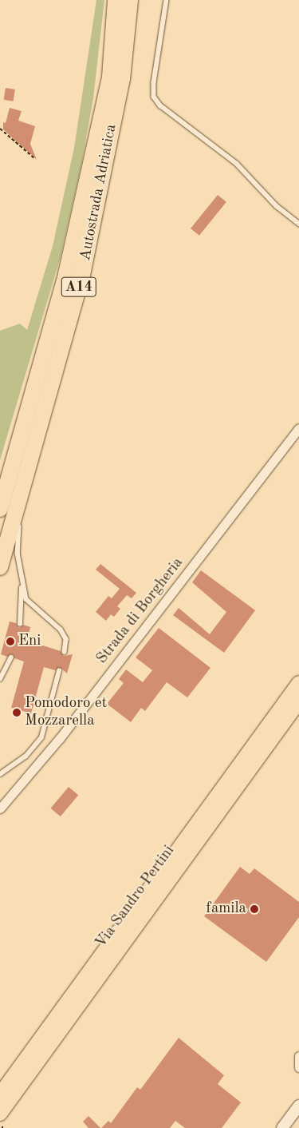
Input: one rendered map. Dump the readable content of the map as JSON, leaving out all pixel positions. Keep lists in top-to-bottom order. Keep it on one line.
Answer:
{"streets":{"highway":["Autostrada Adriatica","A14"],"main road":["Via Sandro Pertini"],"street":["Strada di Borgheria"]},"places":["Eni","Pomodoro et Mozzarella","famila"]}
